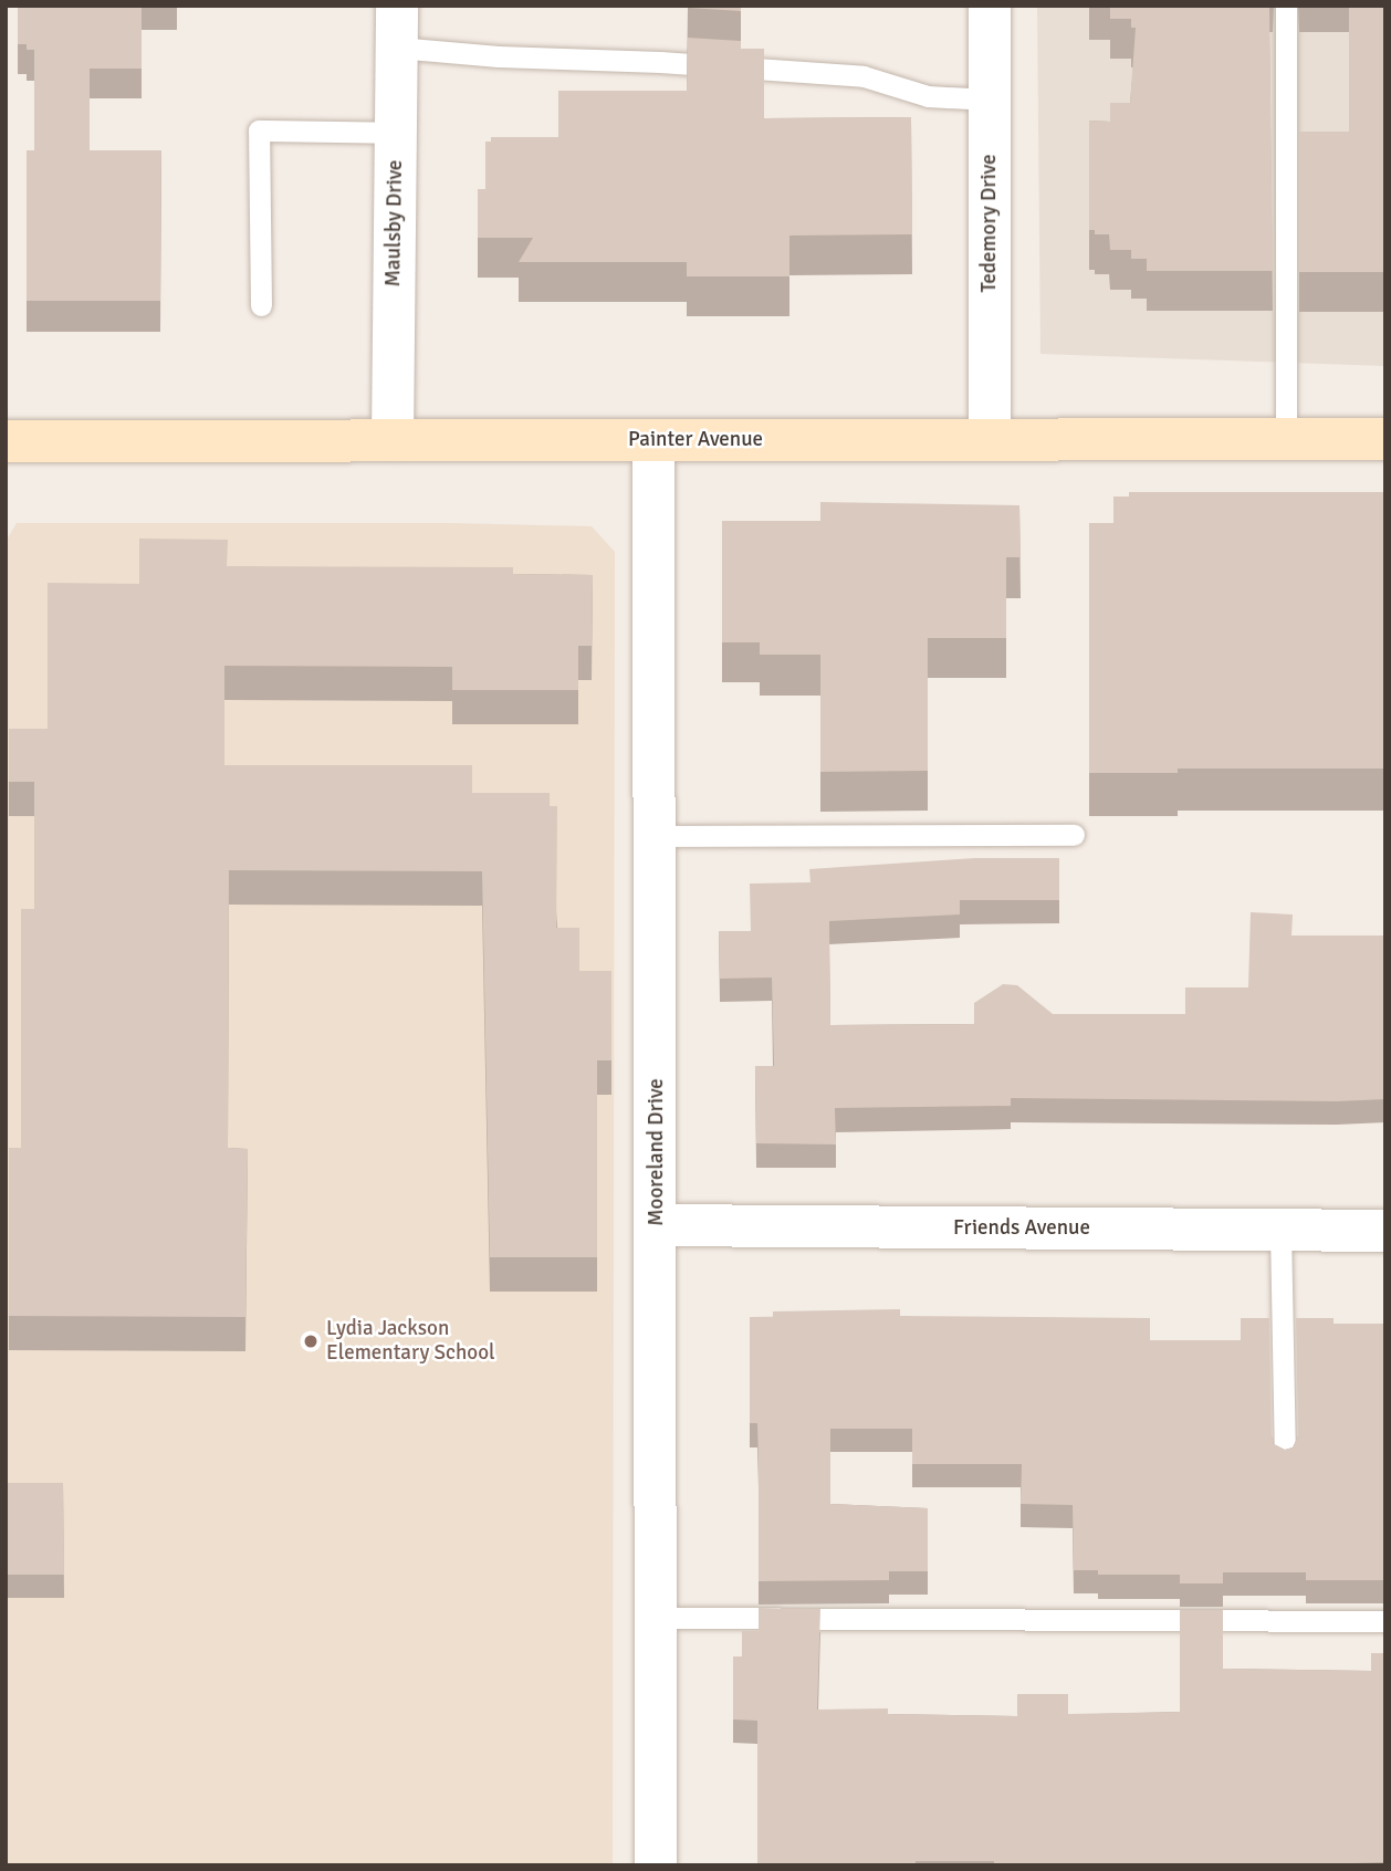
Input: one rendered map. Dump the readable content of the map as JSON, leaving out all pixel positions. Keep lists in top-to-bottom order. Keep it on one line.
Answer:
{"streets":{"main road":["Painter Avenue"],"street":["Maulsby Drive","Tedemory Drive","Mooreland Drive","Friends Avenue"]},"crossings":[["Maulsby Drive","Painter Avenue"],["Tedemory Drive","Painter Avenue"],["Painter Avenue","Mooreland Drive"],["Mooreland Drive","Friends Avenue"]],"places":["Lydia Jackson Elementary School"]}
